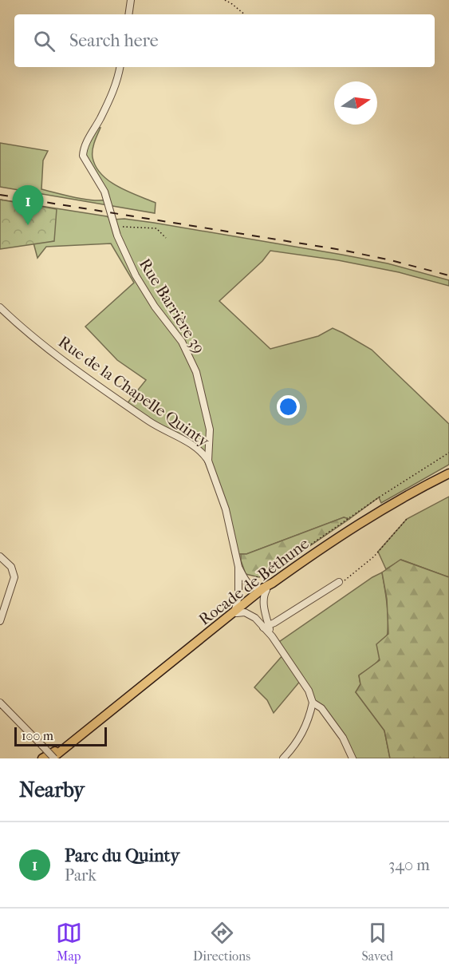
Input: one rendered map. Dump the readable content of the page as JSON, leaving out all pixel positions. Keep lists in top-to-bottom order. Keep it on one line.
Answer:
{"streets":{"main road":["Rocade de Béthune"],"street":["Rue Barrière 39","Rue de la Chapelle Quinty"]},"crossings":[["Rue Barrière 39","Rue de la Chapelle Quinty"],["Rue Barrière 39","Rocade de Béthune"]],"scale_bar":"100 m","north":"right","page":{"search":"Search here","pins":"1","scale":"100 m","heading":"Nearby","list":[{"mark":"1","name":"Parc du Quinty","note":"Park","value":"340 m"}],"nav":["Map","Directions","Saved"]}}
